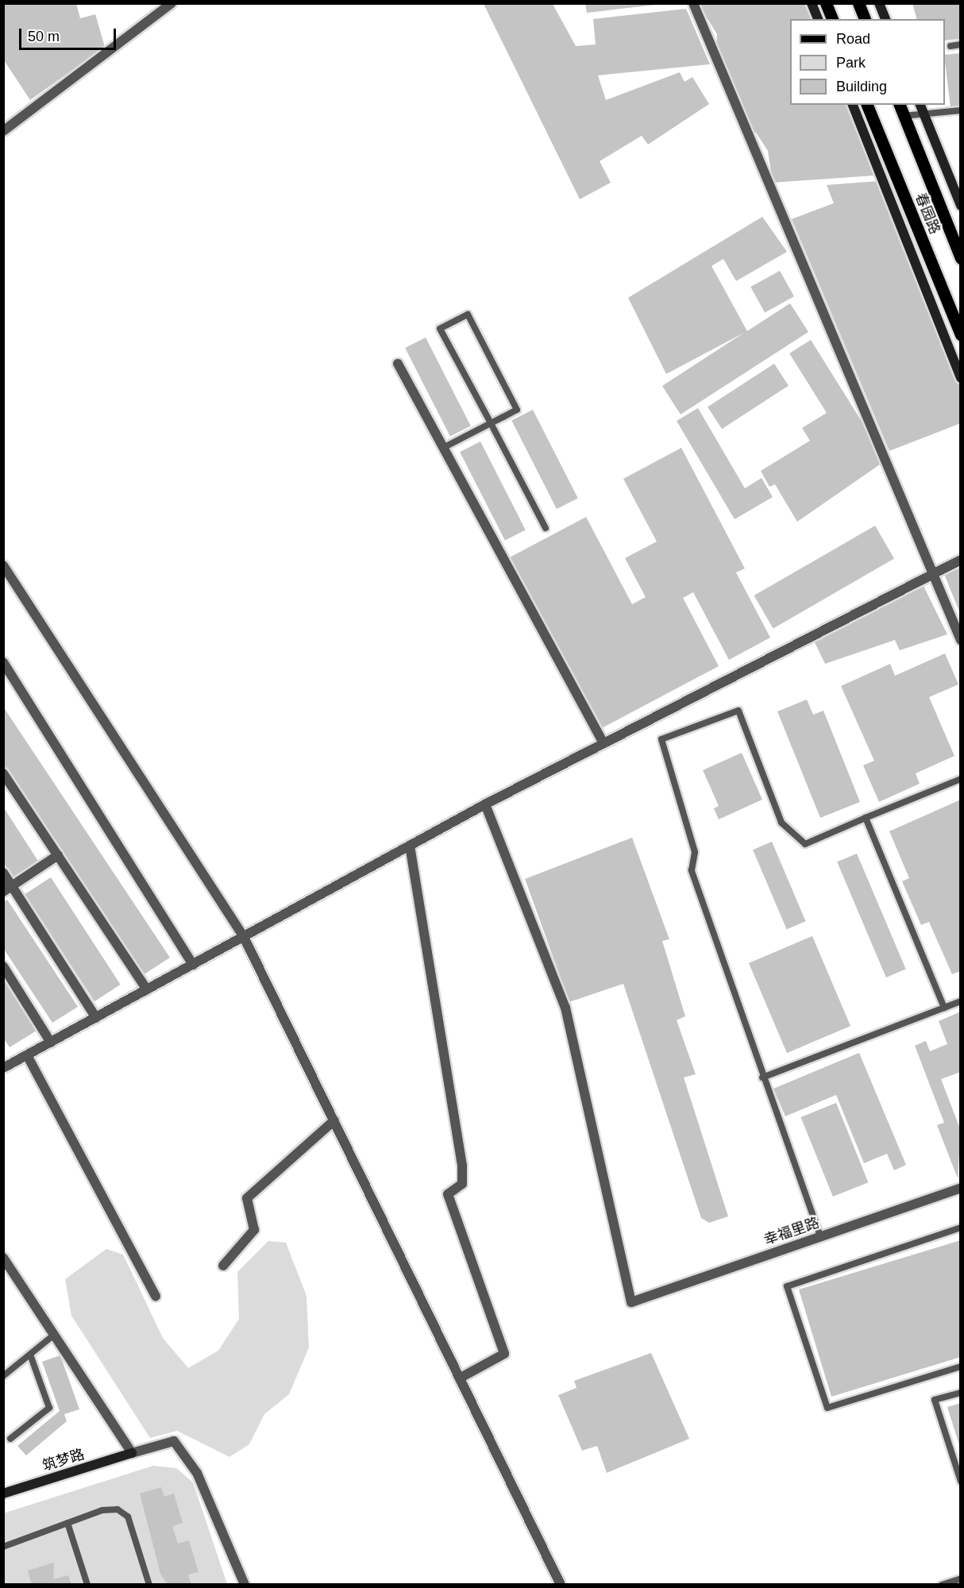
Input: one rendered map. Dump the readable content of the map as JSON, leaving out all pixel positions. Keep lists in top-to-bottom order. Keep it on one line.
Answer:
{"streets":{"main road":["春园路"],"street":["幸福里路","筑梦路"]},"legend":["Road","Park","Building"],"scale_bar":"50 m"}
